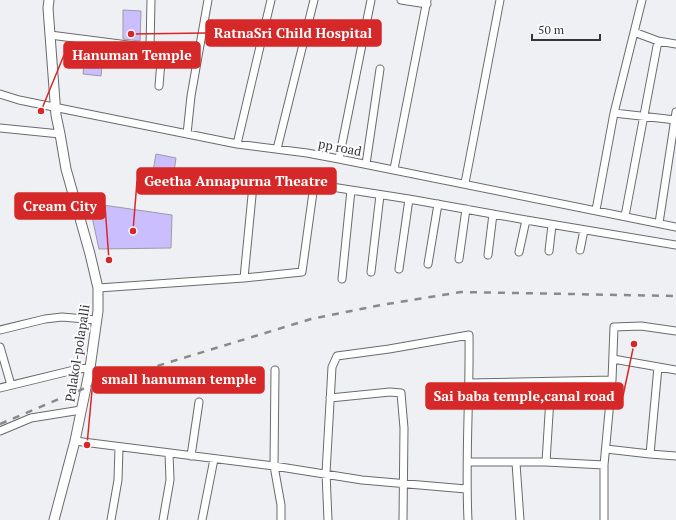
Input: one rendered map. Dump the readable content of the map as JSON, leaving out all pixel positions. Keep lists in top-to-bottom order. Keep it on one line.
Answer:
{"streets":{"street":["pp road","Palakol-polapalli"]},"crossings":[["pp road","Palakol-polapalli"]],"places":["RatnaSri Child Hospital","Hanuman Temple","Geetha Annapurna Theatre","Cream City","Sai baba temple,canal road","small hanuman temple"],"scale_bar":"50 m"}
